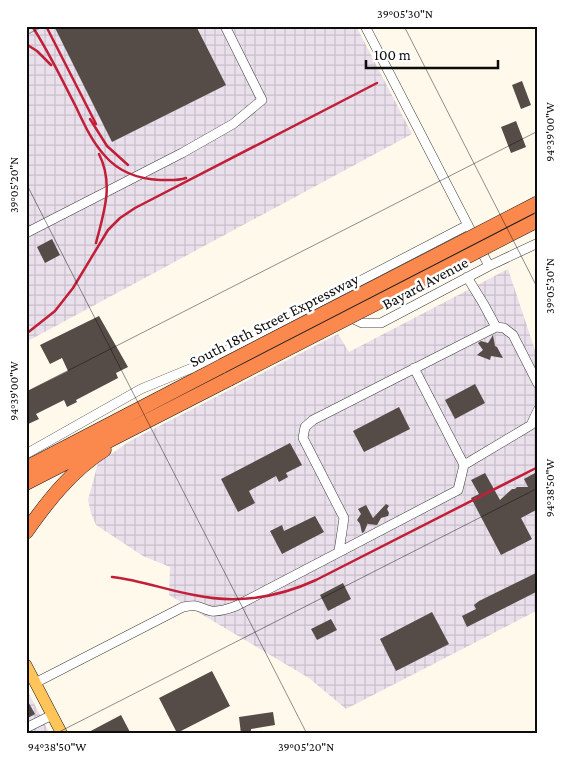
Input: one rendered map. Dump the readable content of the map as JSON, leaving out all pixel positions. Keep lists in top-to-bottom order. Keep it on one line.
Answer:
{"streets":{"highway":["South 18th Street Expressway"],"street":["Bayard Avenue"]},"scale_bar":"100 m","coordinates":["39°05'30\"N","94°39'00\"W","39°05'20\"N","94°38'50\"W"]}
